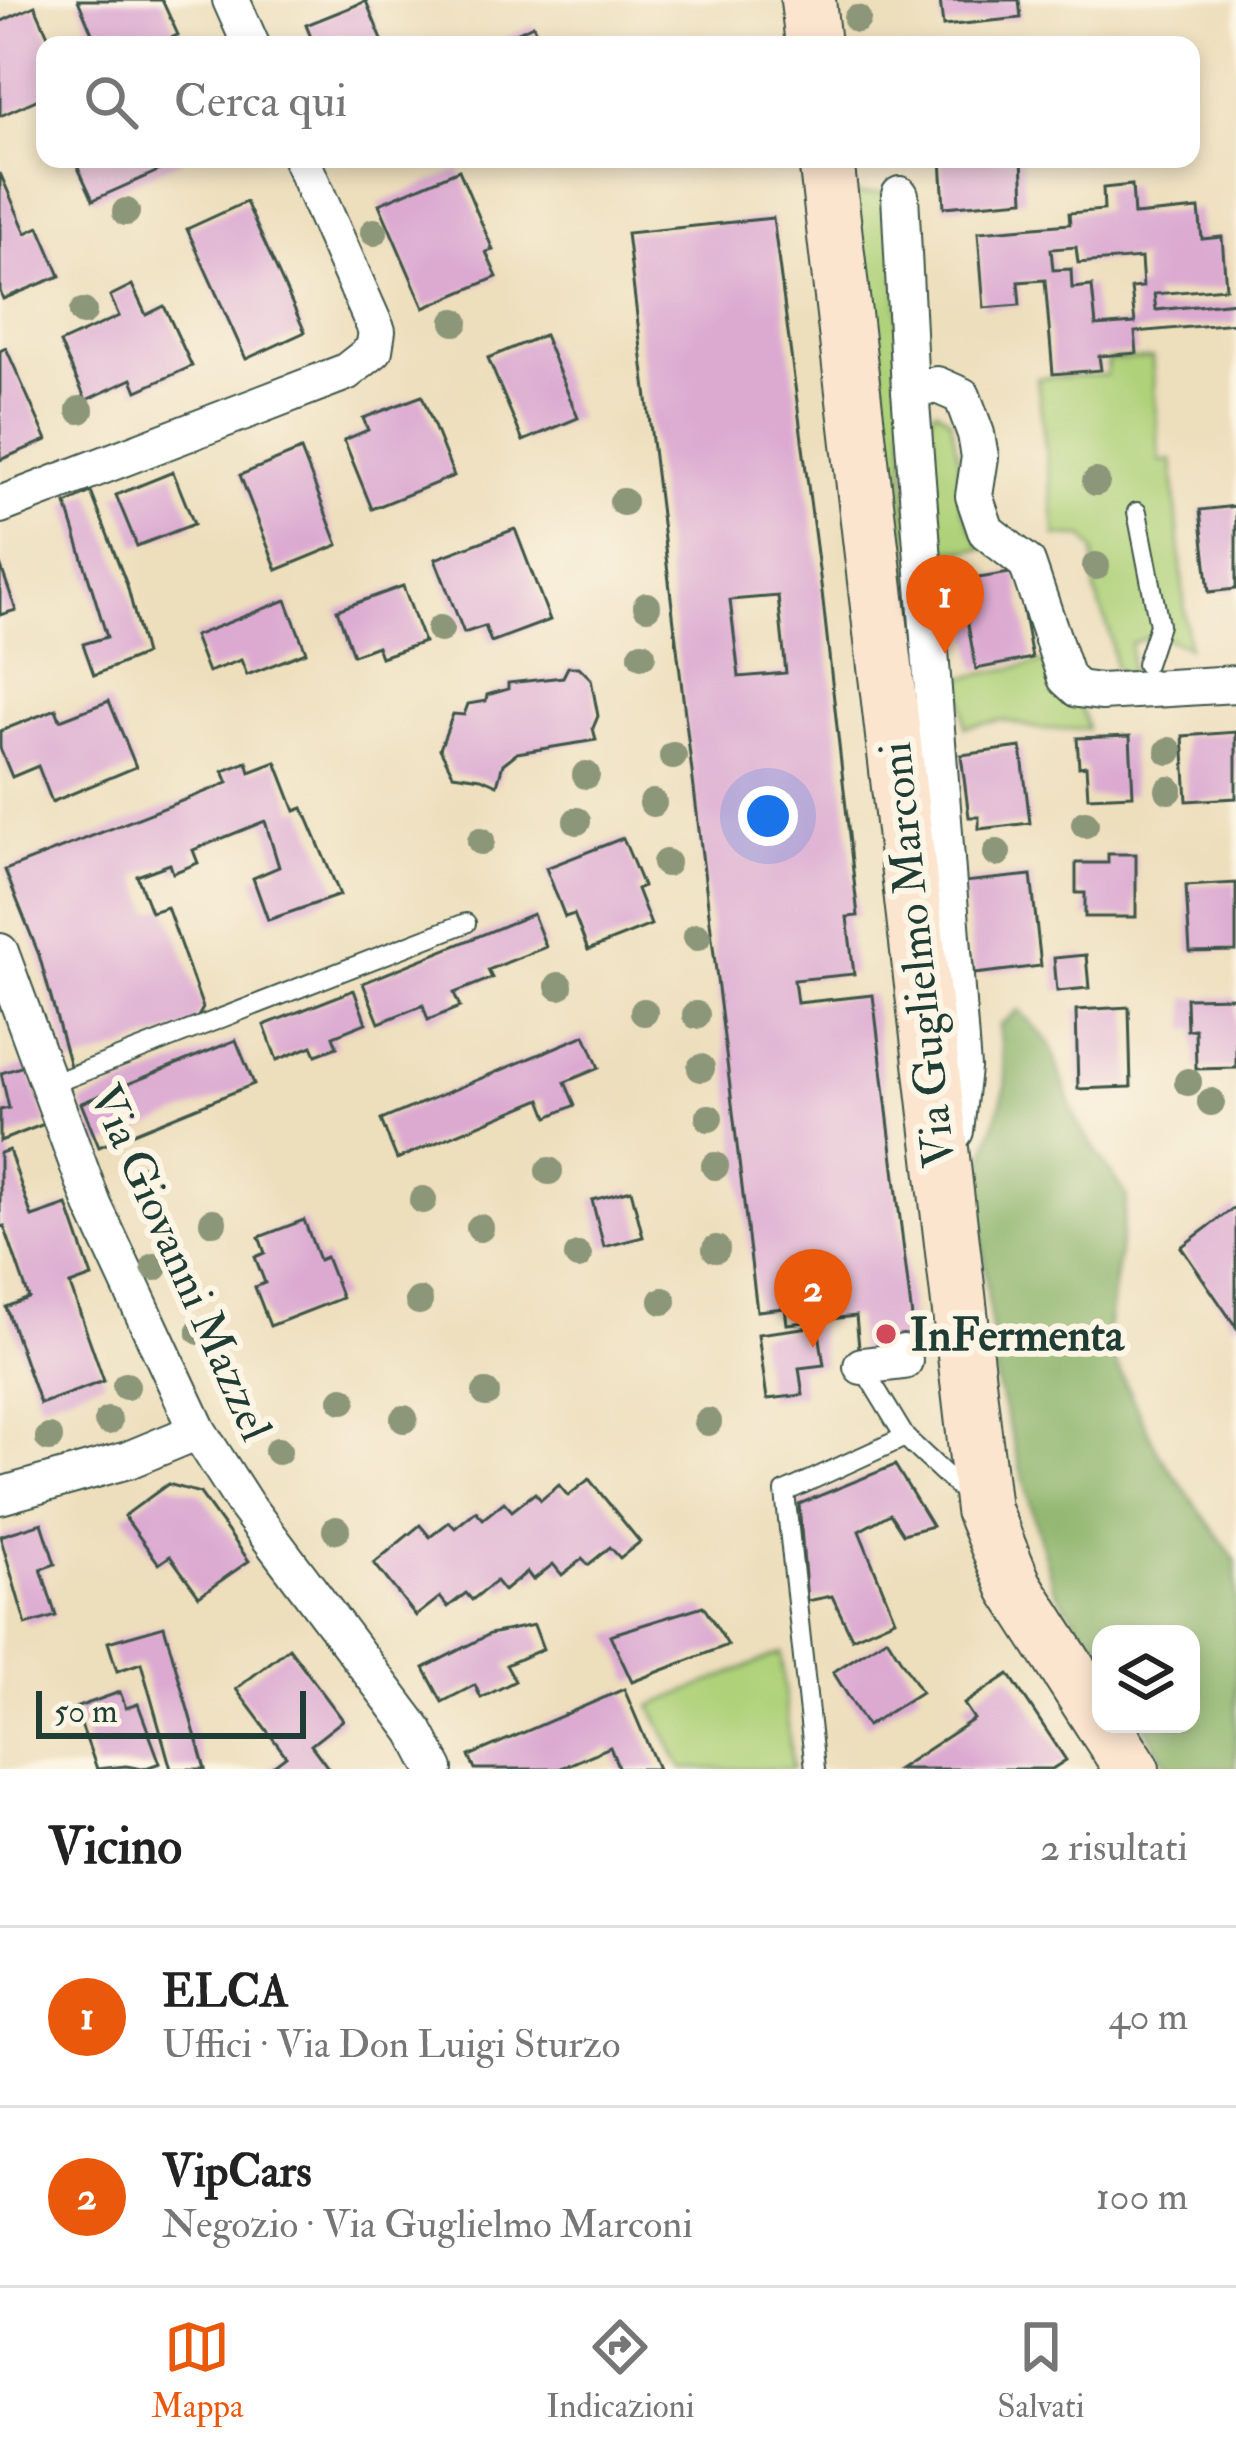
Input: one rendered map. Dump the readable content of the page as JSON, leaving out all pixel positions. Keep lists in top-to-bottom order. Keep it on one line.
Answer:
{"streets":{"street":["Via Guglielmo Marconi","Via Giovanni Mazzel"]},"places":["InFermenta"],"scale_bar":"50 m","page":{"search":"Cerca qui","pins":["1","2"],"scale":"50 m","heading":["Vicino","2 risultati"],"list":[{"mark":"1","name":"ELCA","note":"Uffici · Via Don Luigi Sturzo","value":"40 m"},{"mark":"2","name":"VipCars","note":"Negozio · Via Guglielmo Marconi","value":"100 m"}],"nav":["Mappa","Indicazioni","Salvati"]}}
